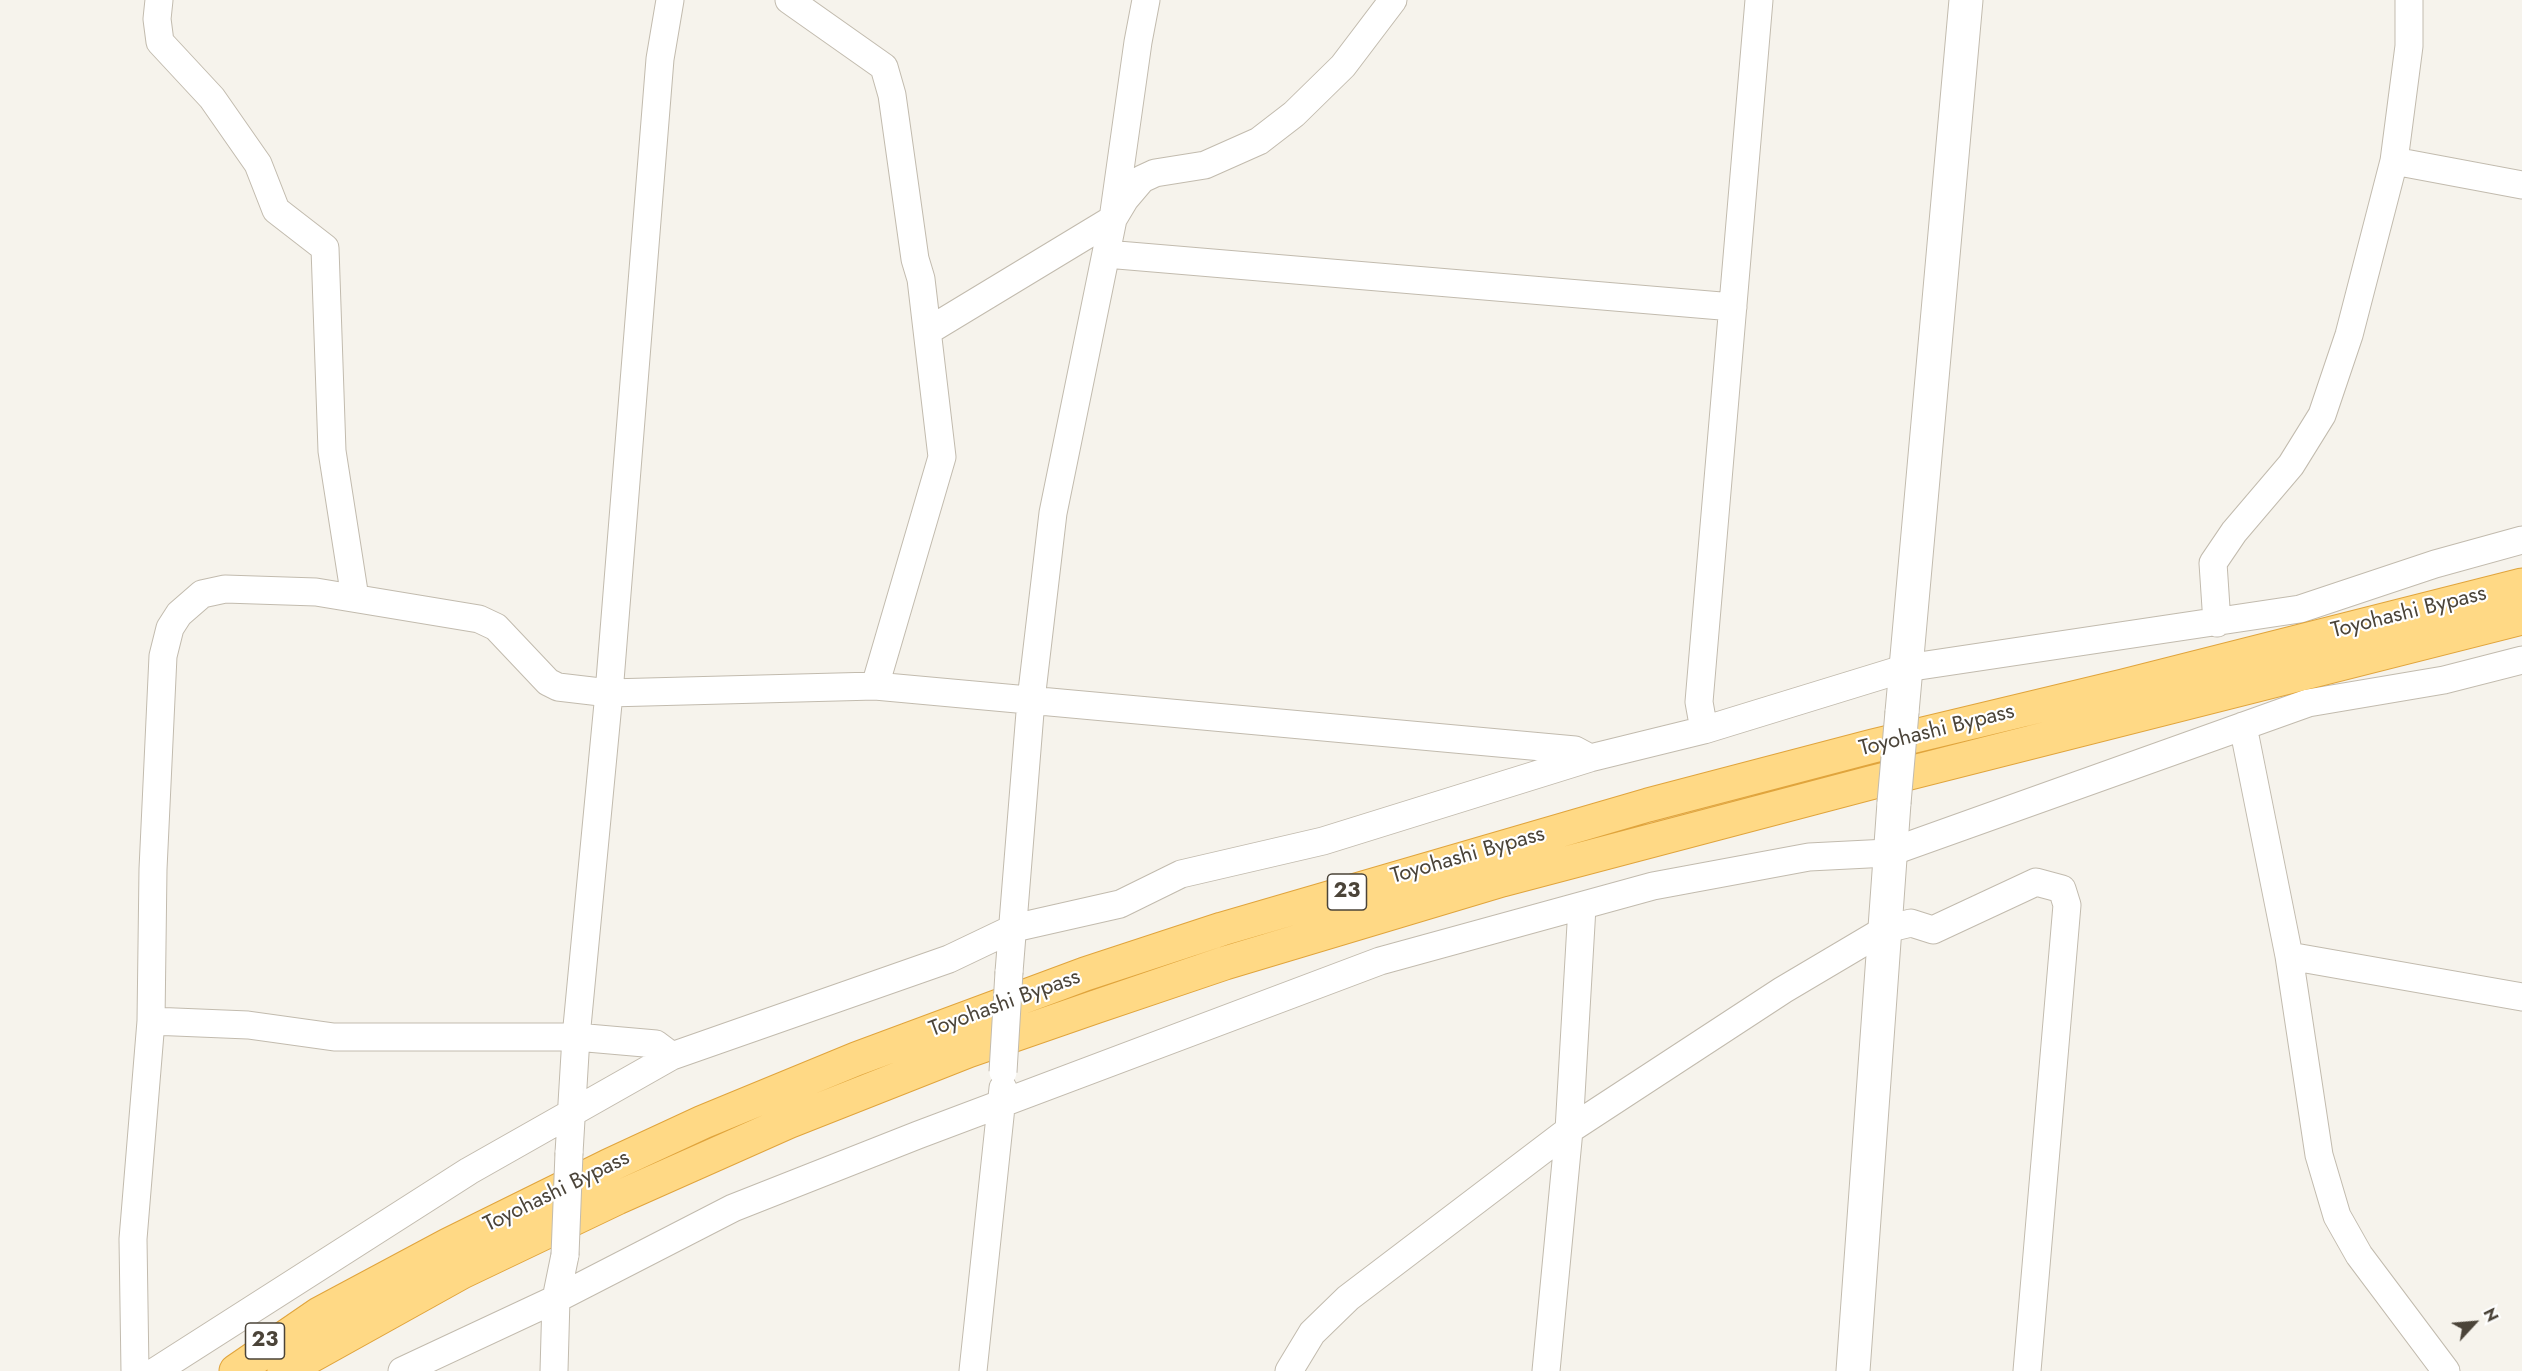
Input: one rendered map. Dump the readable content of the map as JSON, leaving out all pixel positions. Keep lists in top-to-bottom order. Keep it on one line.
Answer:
{"streets":{"highway":["Toyohashi Bypass","23"]},"crossings":[["Toyohashi Bypass","23"]],"north":"top right"}
